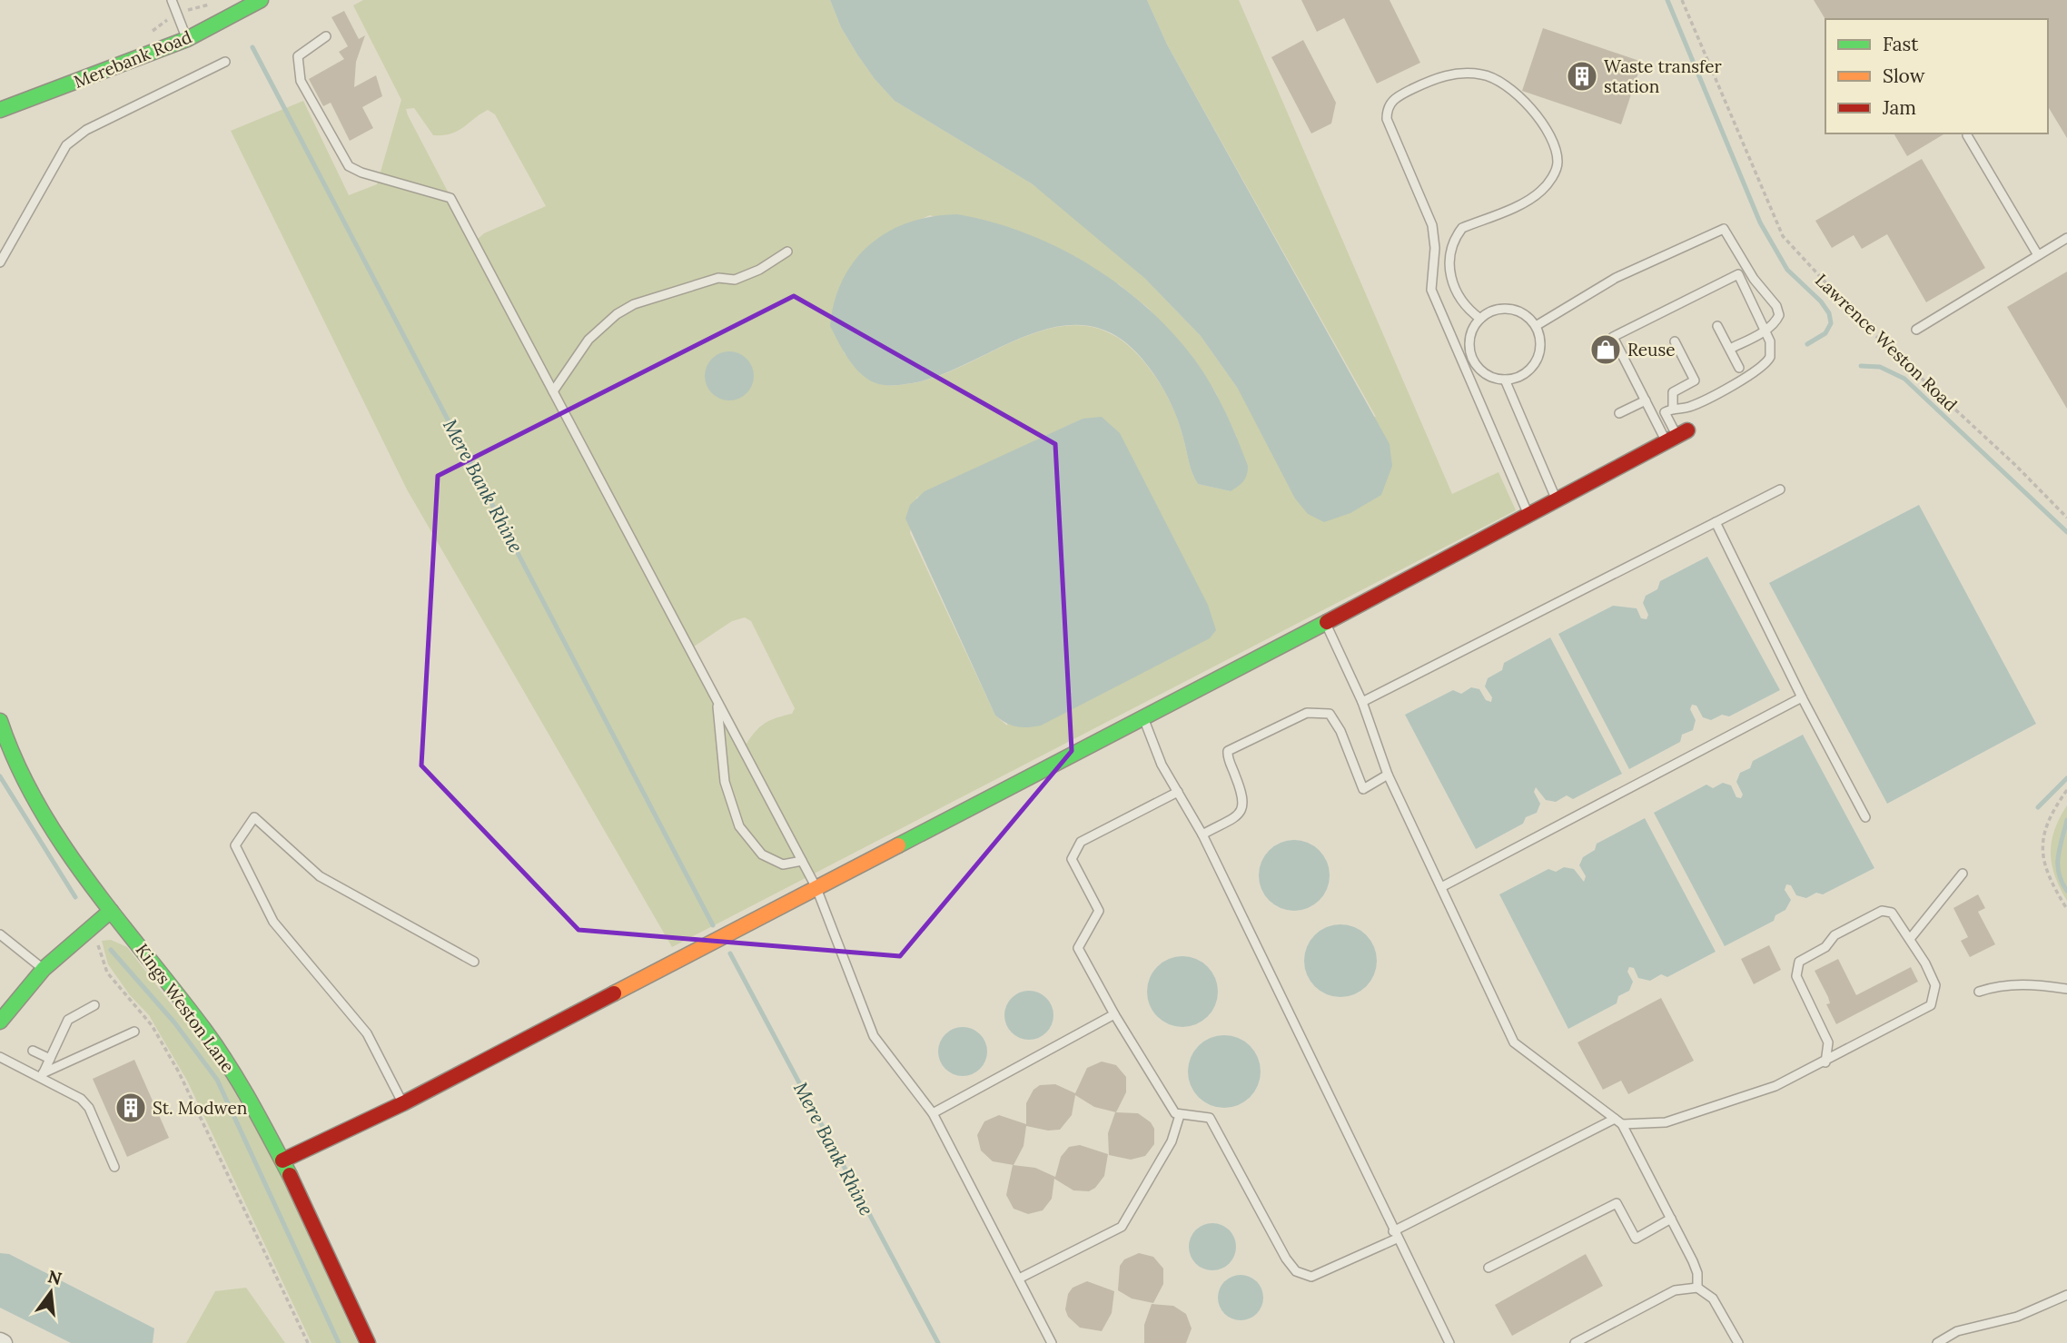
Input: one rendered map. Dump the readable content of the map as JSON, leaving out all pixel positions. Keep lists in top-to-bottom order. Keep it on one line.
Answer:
{"streets":{"street":["Merebank Road","Kings Weston Lane"],"path":["Lawrence Weston Road"]},"water":["Mere Bank Rhine"],"places":{"building":["Waste transfer station","St. Modwen"],"shop":["Reuse"]},"legend":["Fast","Slow","Jam"],"north":"top"}
